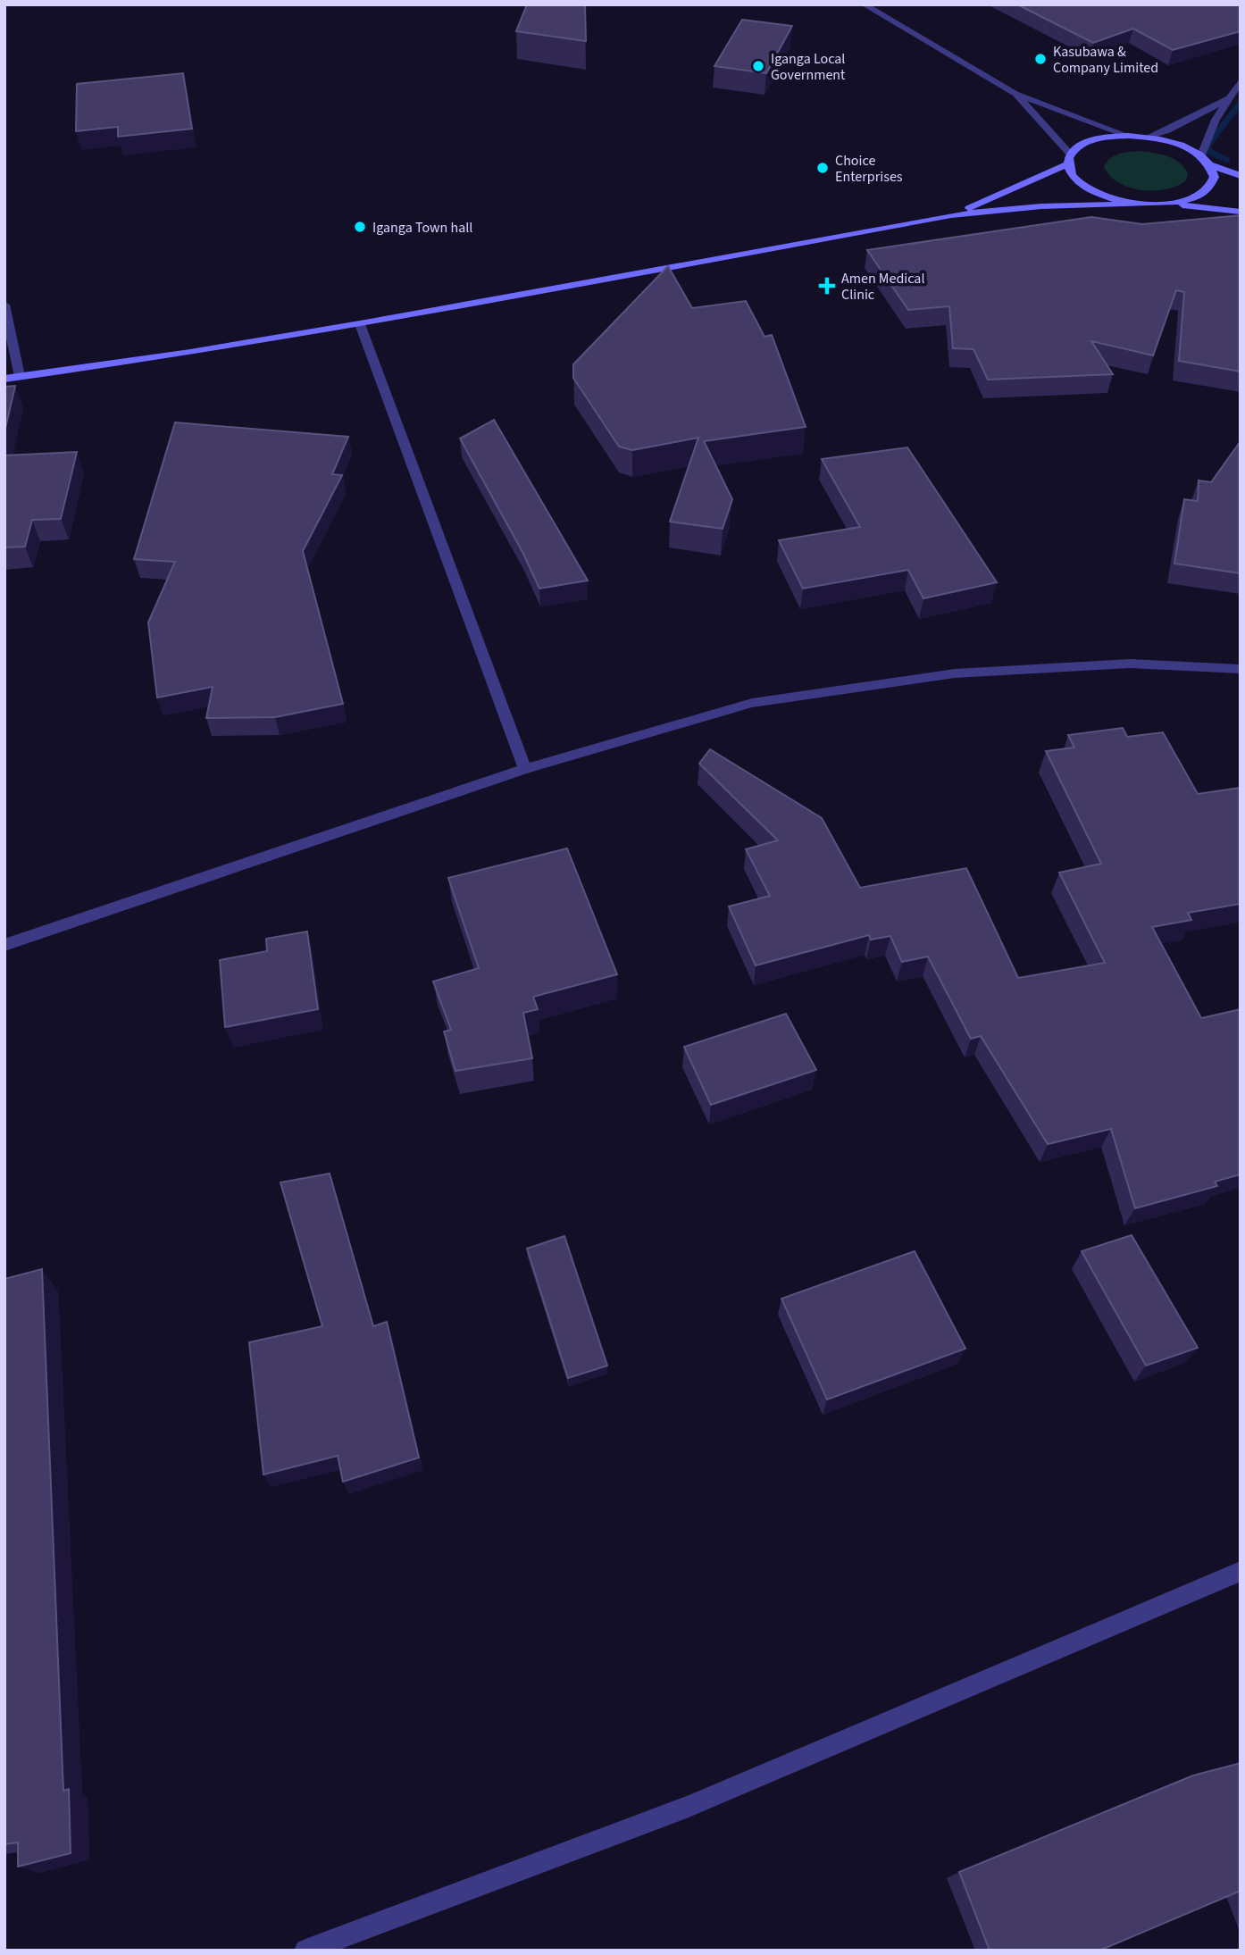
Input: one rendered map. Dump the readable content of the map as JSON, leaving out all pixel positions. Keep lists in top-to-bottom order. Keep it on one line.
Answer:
{"places":{"other":["Kasubawa & Company Limited","Iganga Local Government","Choice Enterprises","Iganga Town hall"],"health":["Amen Medical Clinic"]}}
